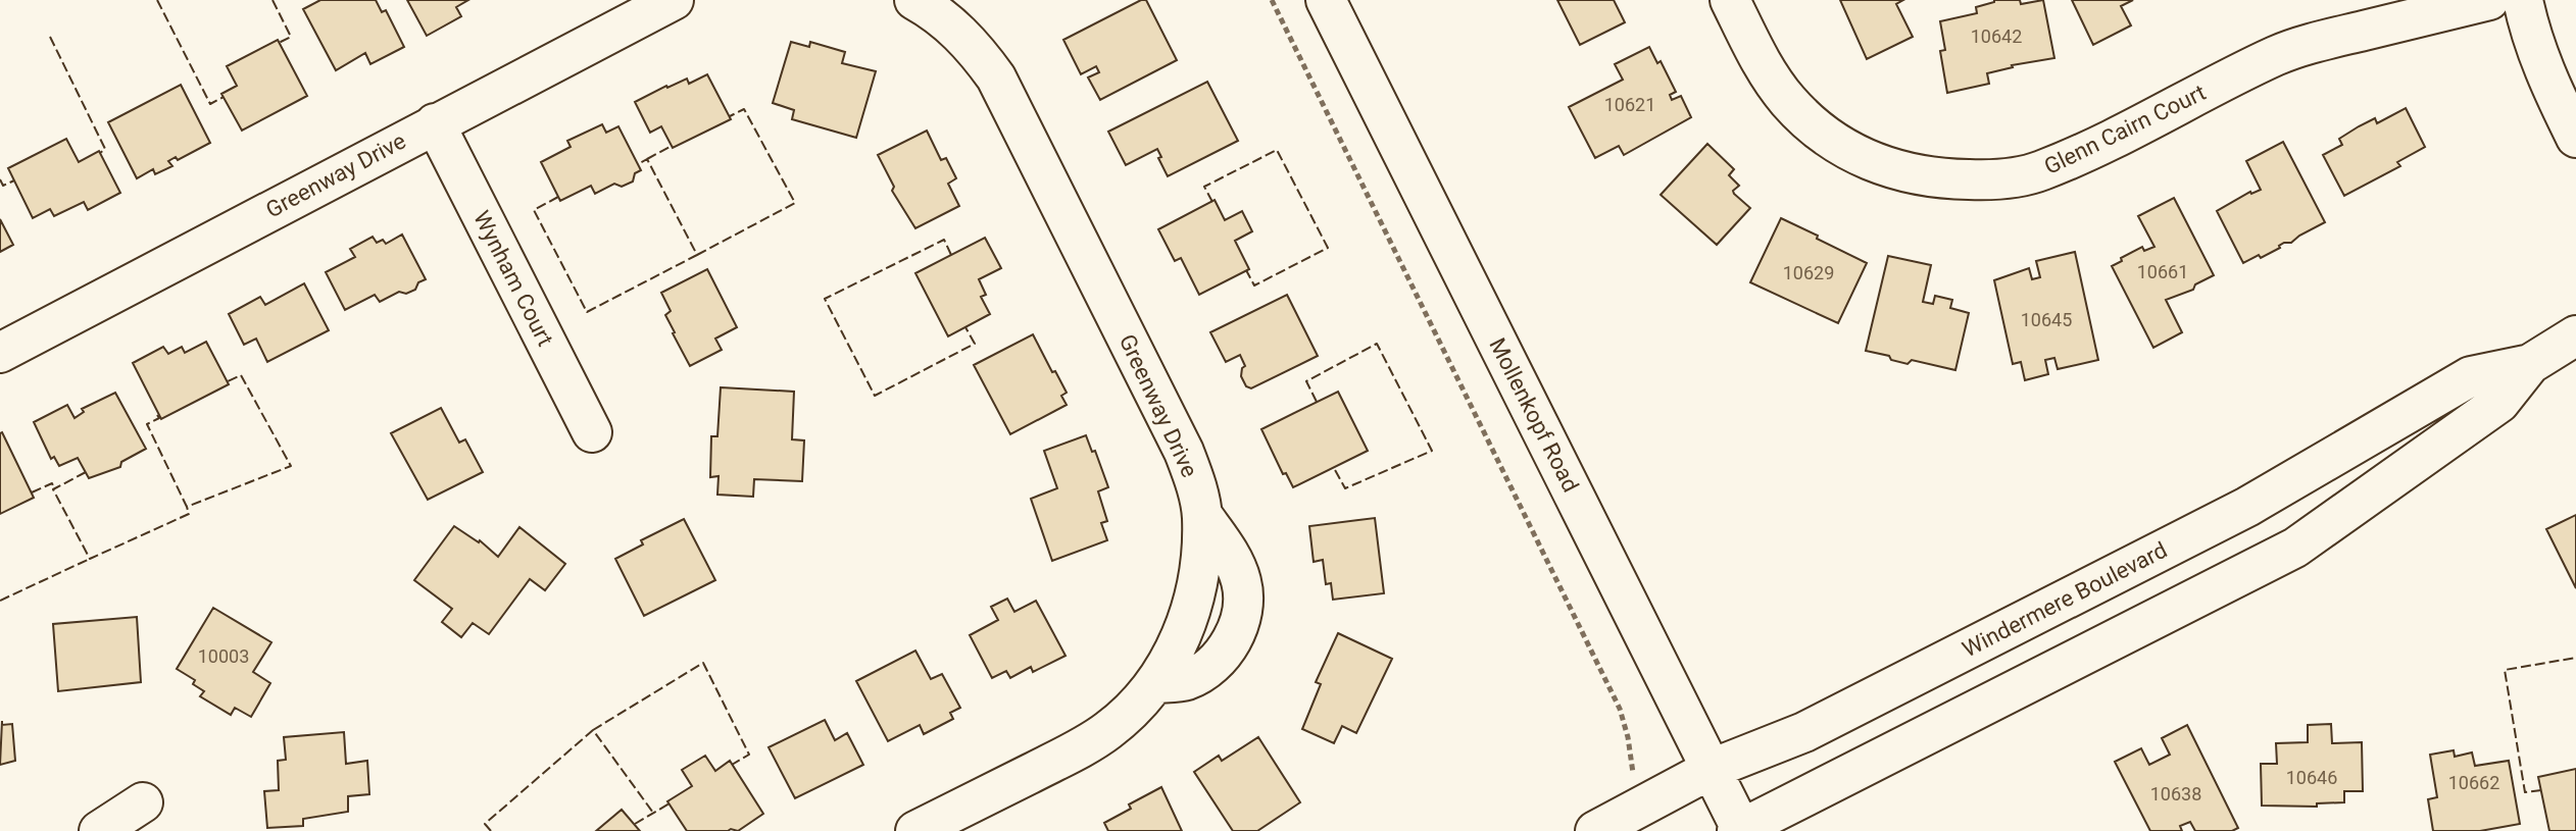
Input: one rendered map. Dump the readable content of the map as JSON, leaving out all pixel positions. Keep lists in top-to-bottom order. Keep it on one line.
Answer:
{"streets":{"street":["Glenn Cairn Court","Greenway Drive","Wynham Court","Mollenkopf Road","Windermere Boulevard"]},"crossings":[["Greenway Drive","Wynham Court"],["Mollenkopf Road","Windermere Boulevard"]],"house_numbers":["10642","10621","10661","10629","10645","10003","10646","10662","10638"]}
